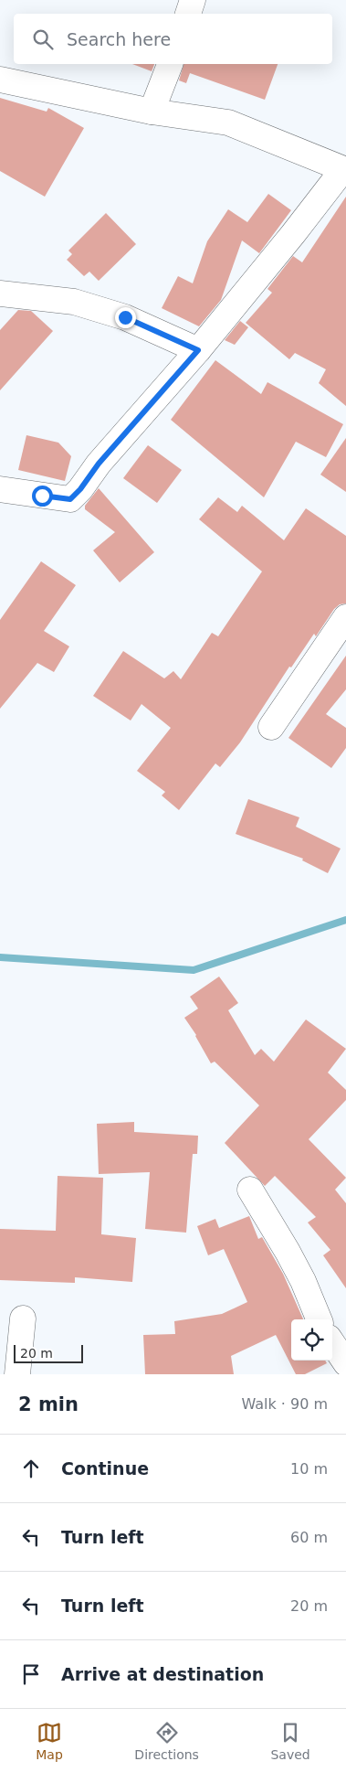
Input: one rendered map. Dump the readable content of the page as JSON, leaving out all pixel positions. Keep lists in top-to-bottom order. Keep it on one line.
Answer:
{"scale_bar":"20 m","page":{"search":"Search here","scale":"20 m","heading":["2 min","Walk · 90 m"],"list":[["Continue","10 m"],["Turn left","60 m"],["Turn left","20 m"],"Arrive at destination"],"nav":["Map","Directions","Saved"]}}
